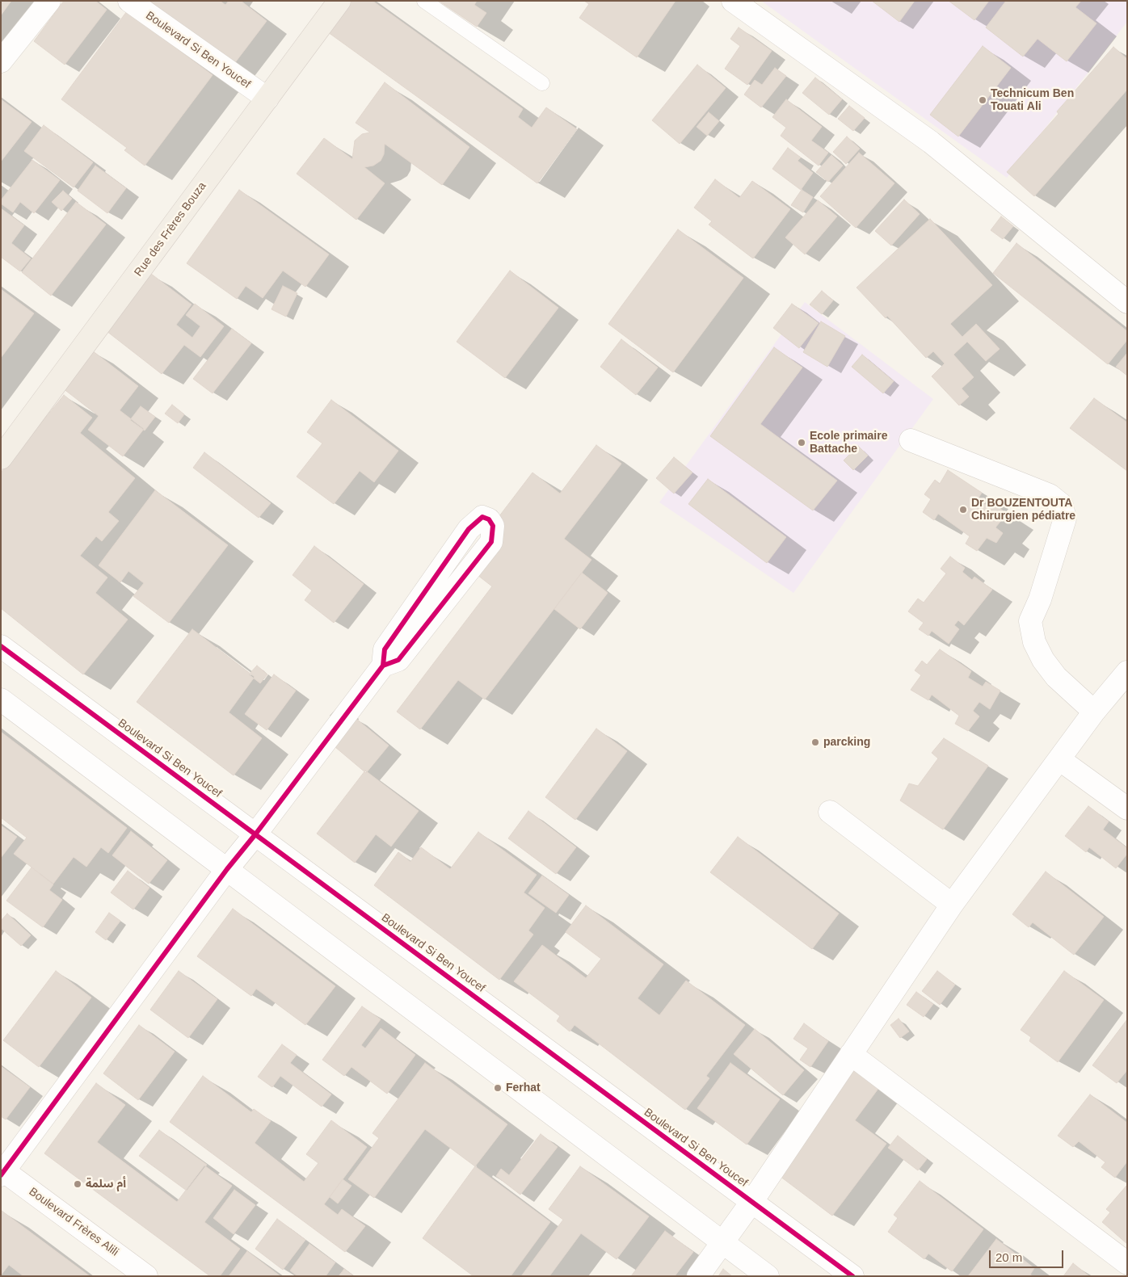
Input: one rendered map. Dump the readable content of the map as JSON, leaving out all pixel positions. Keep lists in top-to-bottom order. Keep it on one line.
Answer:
{"streets":{"main road":["Rue des Frères Bouza"],"street":["Boulevard Si Ben Youcef","Boulevard Frères Alili"]},"crossings":[["Boulevard Si Ben Youcef","Rue des Frères Bouza"]],"places":["Technicum Ben Touati Ali","Ecole primaire Battache","Dr BOUZENTOUTA Chirurgien pédiatre","parcking","Ferhat","أم سلمة"],"scale_bar":"20 m"}
